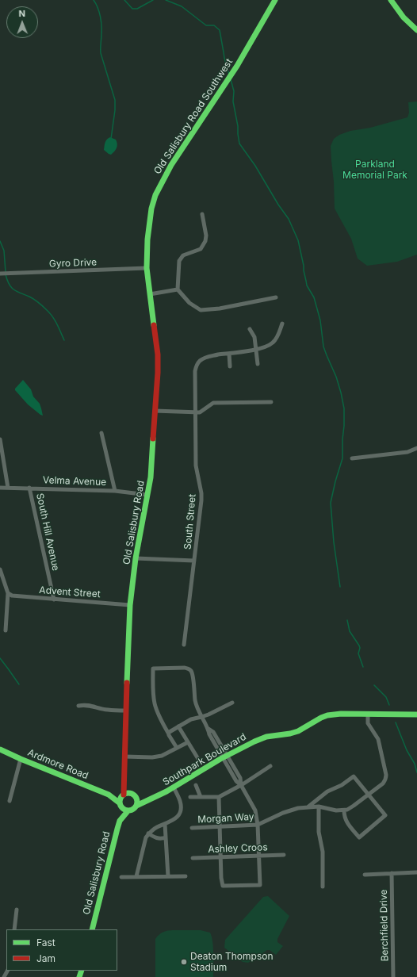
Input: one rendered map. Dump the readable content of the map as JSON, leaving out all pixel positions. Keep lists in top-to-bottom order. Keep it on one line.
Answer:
{"streets":{"main road":["Old Salisbury Road Southwest","Old Salisbury Road","Southpark Boulevard","Ardmore Road"],"street":["Gyro Drive","Velma Avenue","South Street","South Hill Avenue","Advent Street","Morgan Way","Ashley Croos","Berchfield Drive"]},"crossings":[["Old Salisbury Road Southwest","Gyro Drive"],["Old Salisbury Road Southwest","Old Salisbury Road"],["Gyro Drive","Old Salisbury Road"],["Velma Avenue","Old Salisbury Road"],["Velma Avenue","South Hill Avenue"],["Old Salisbury Road","Advent Street"],["Old Salisbury Road","Southpark Boulevard"],["Old Salisbury Road","Ardmore Road"],["South Hill Avenue","Advent Street"],["Southpark Boulevard","Ardmore Road"]],"parks":["Parkland Memorial Park"],"places":["Deaton Thompson Stadium"],"legend":["Fast","Jam"],"north":"top"}
